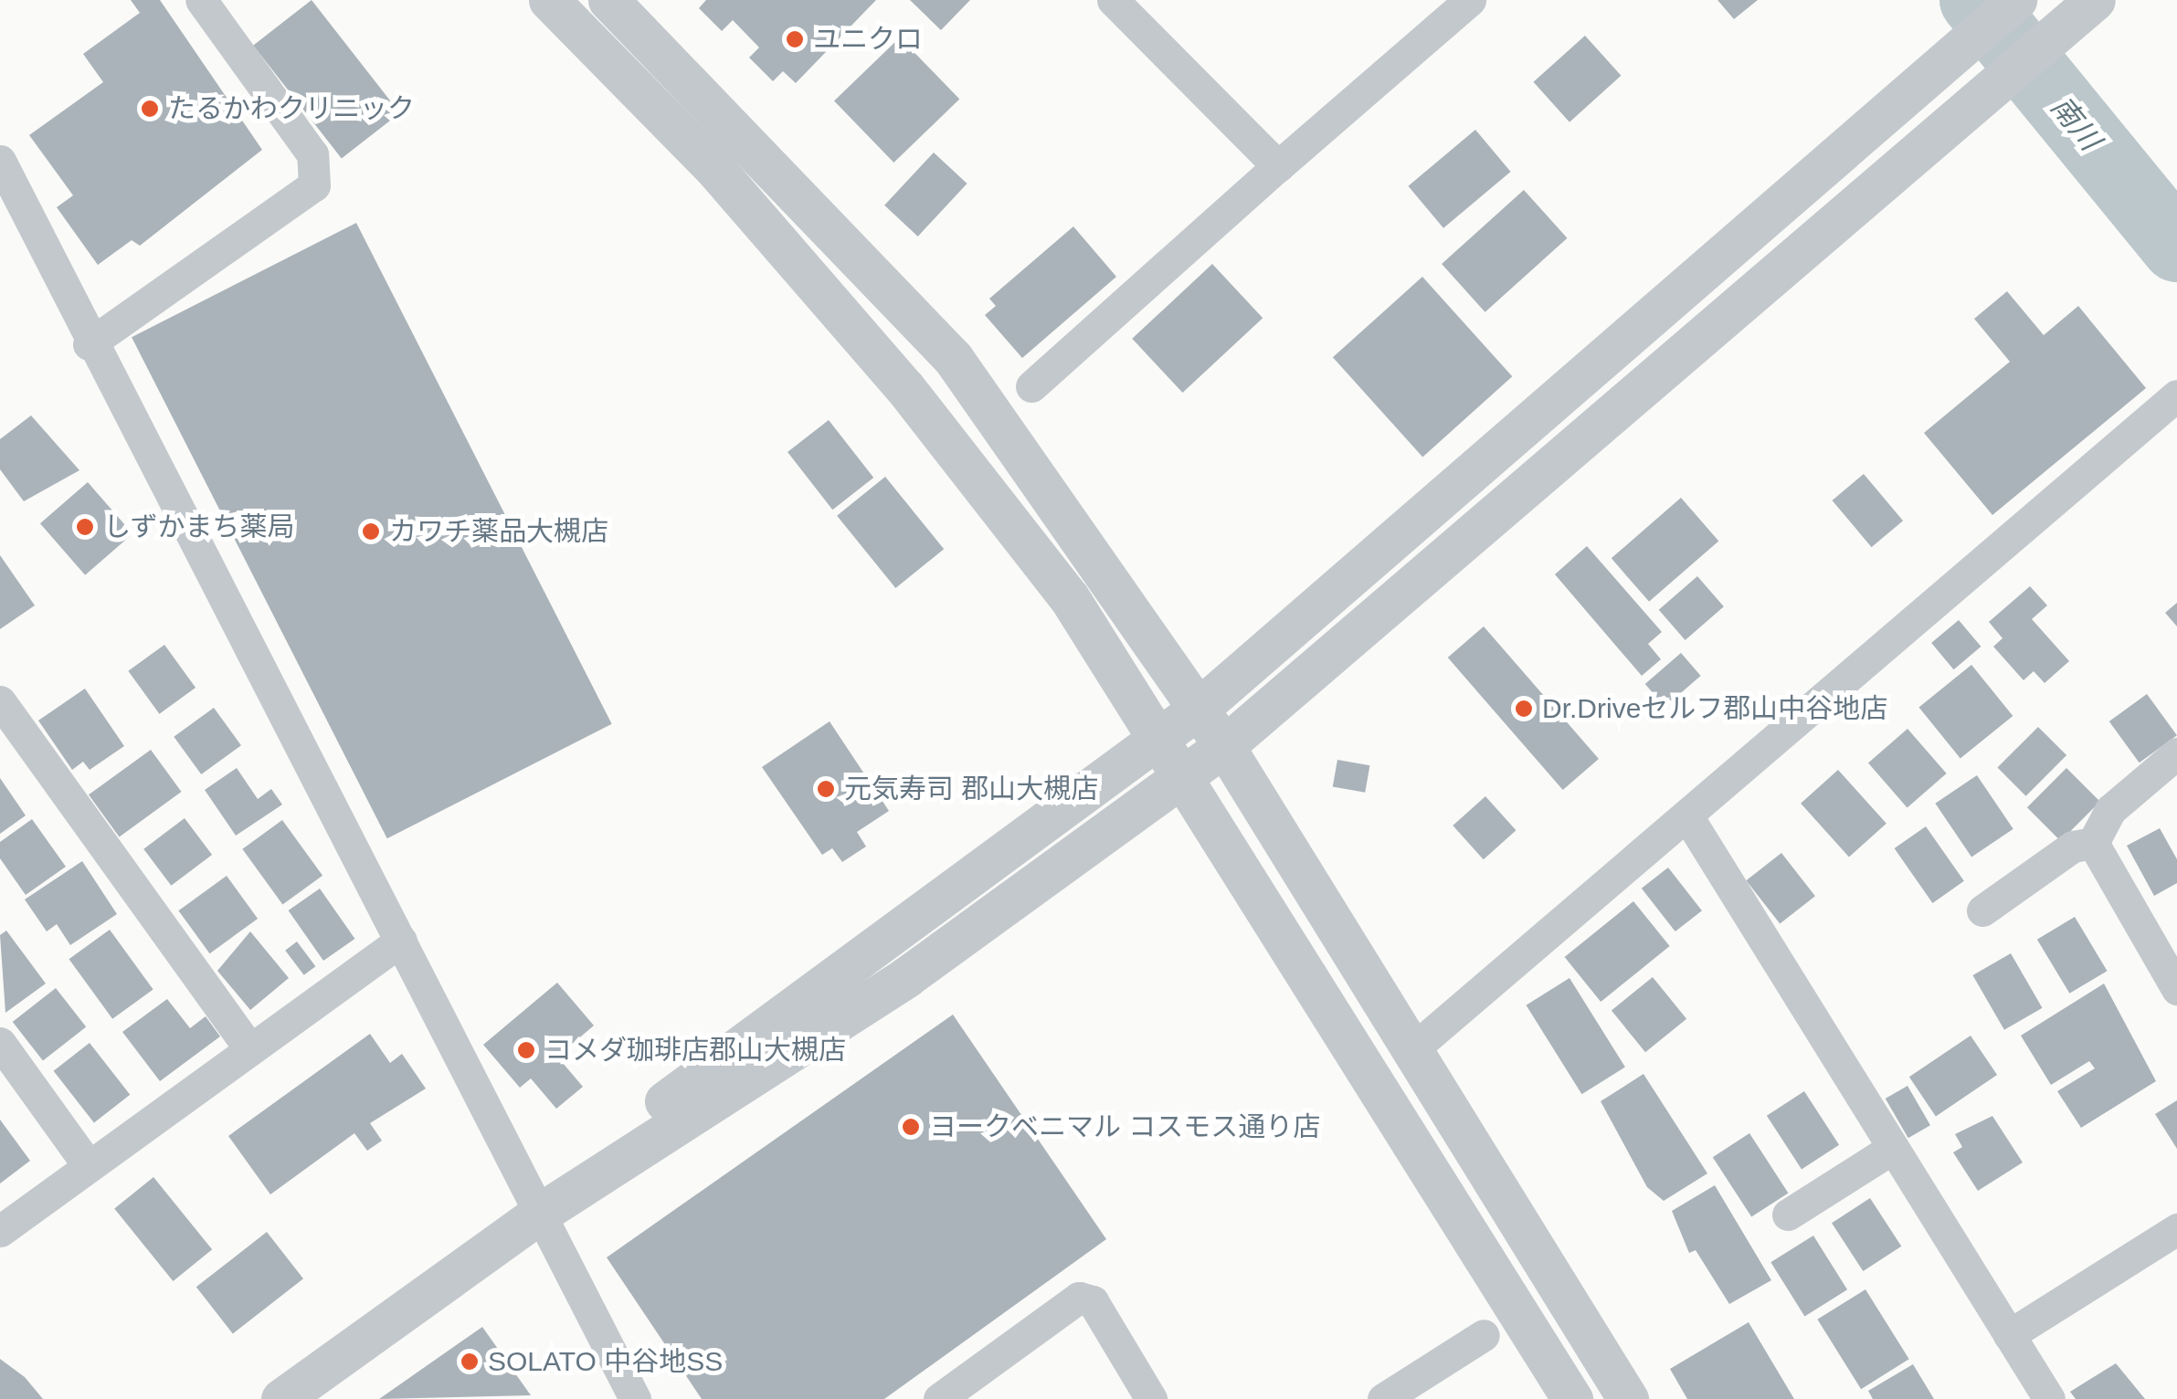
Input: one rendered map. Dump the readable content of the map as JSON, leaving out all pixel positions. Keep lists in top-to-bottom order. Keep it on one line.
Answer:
{"water":["南川"],"places":["ユニクロ","たるかわクリニック","しずかまち薬局","カワチ薬品大槻店","Dr.Driveセルフ郡山中谷地店","元気寿司 郡山大槻店","コメダ珈琲店郡山大槻店","ヨークベニマル コスモス通り店","SOLATO 中谷地SS"]}
